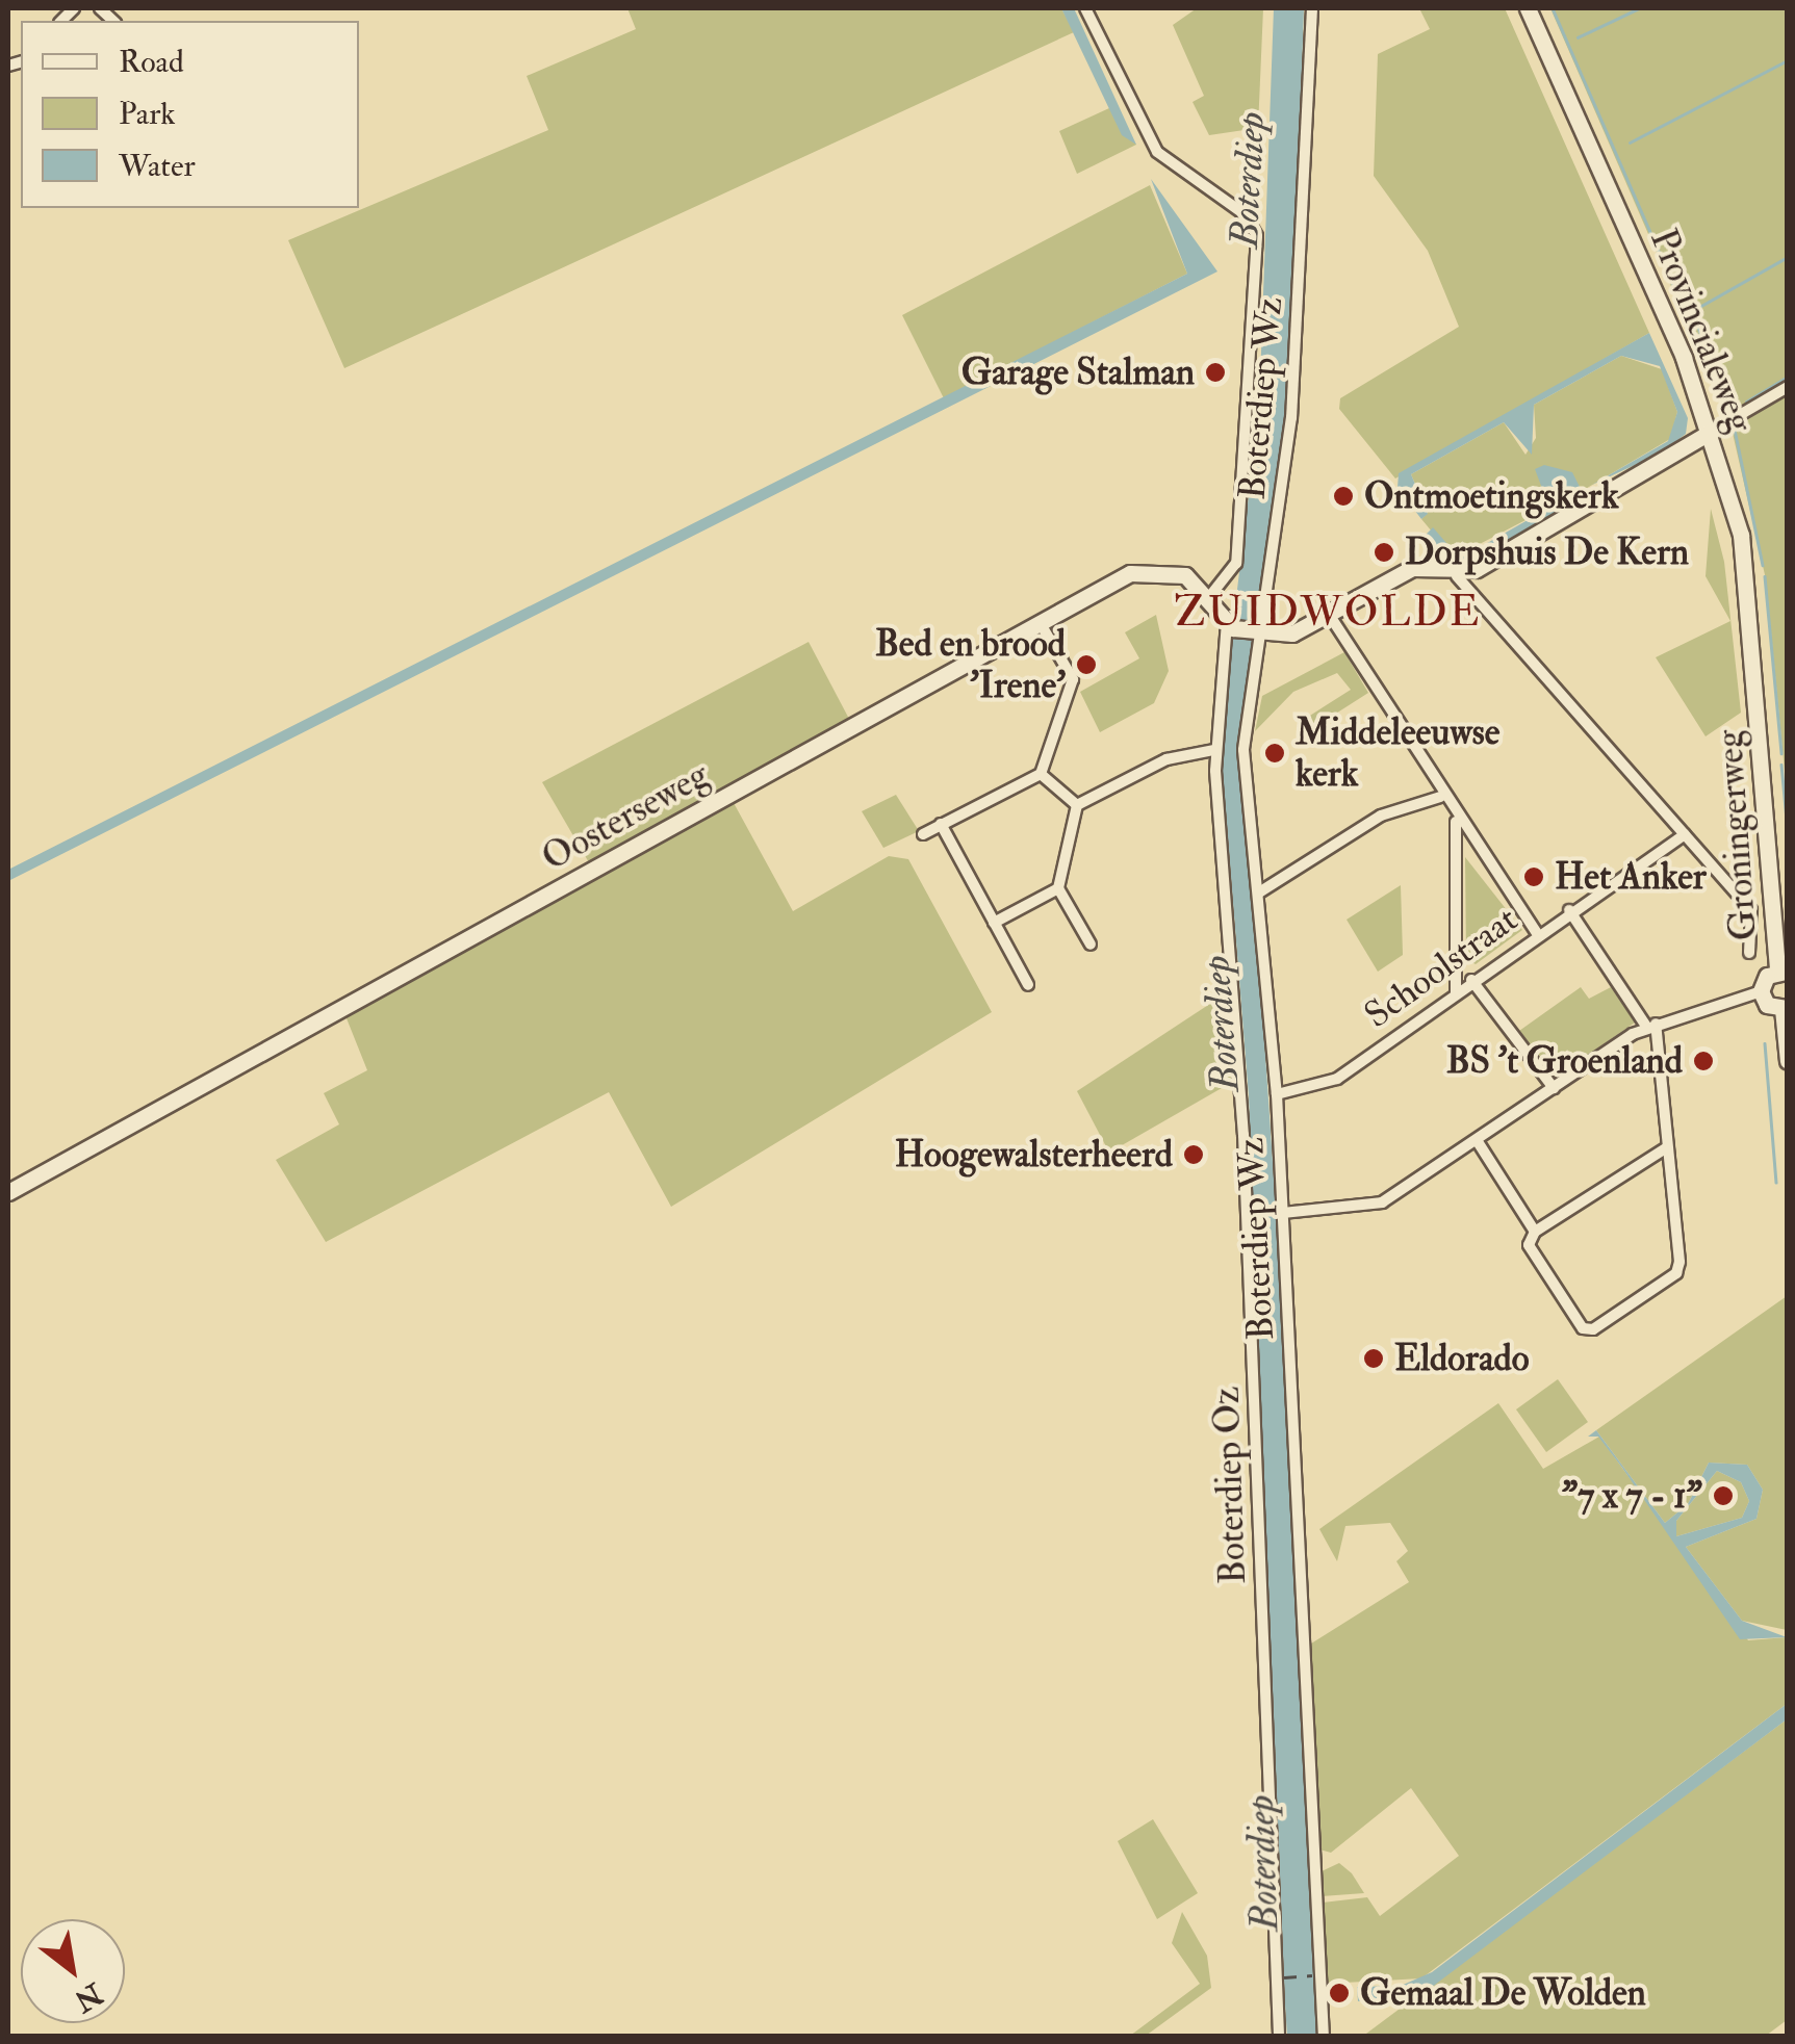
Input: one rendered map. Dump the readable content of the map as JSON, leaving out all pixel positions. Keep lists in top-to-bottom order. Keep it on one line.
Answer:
{"streets":{"street":["Provincialeweg","Boterdiep Wz","Oosterseweg","Groningerweg","Schoolstraat","Boterdiep Oz"]},"crossings":[["Provincialeweg","Groningerweg"],["Boterdiep Wz","Schoolstraat"],["Oosterseweg","Boterdiep Oz"]],"districts":["ZUIDWOLDE"],"water":["Boterdiep"],"places":["Garage Stalman","Ontmoetingskerk","Dorpshuis De Kern","Bed en brood 'Irene'","Middeleeuwse kerk","Het Anker","BS 't Groenland","Hoogewalsterheerd","Eldorado","\"7 x 7 - 1\"","Gemaal De Wolden"],"legend":["Road","Park","Water"],"north":"bottom right"}
